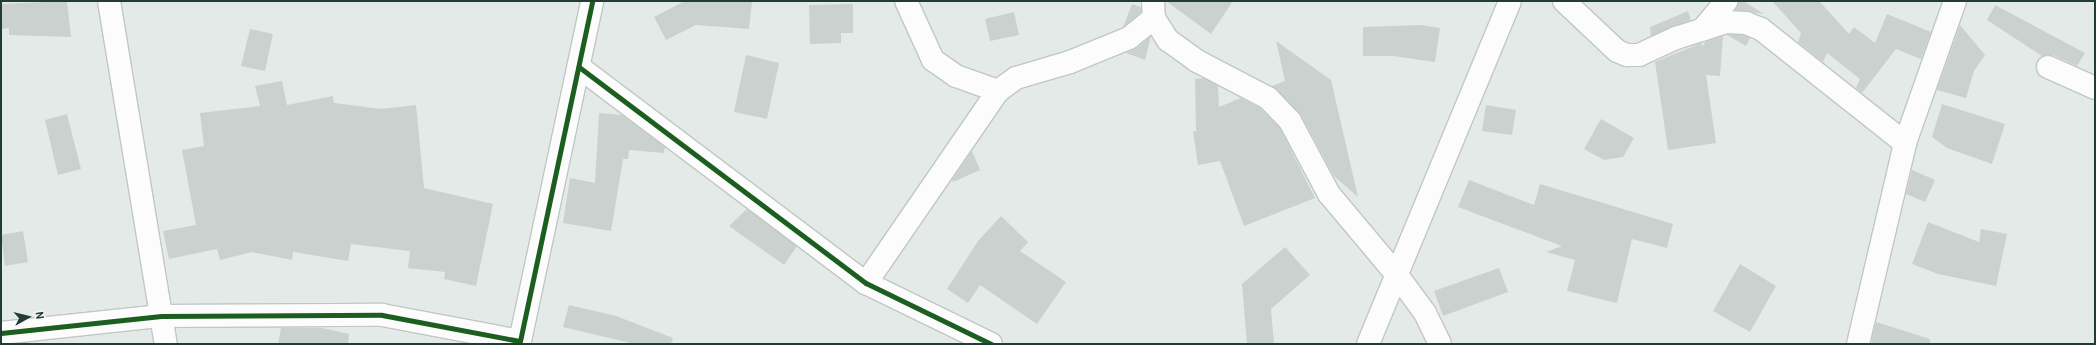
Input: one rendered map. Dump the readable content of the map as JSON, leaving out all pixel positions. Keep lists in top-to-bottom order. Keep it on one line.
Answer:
{"north":"right"}
